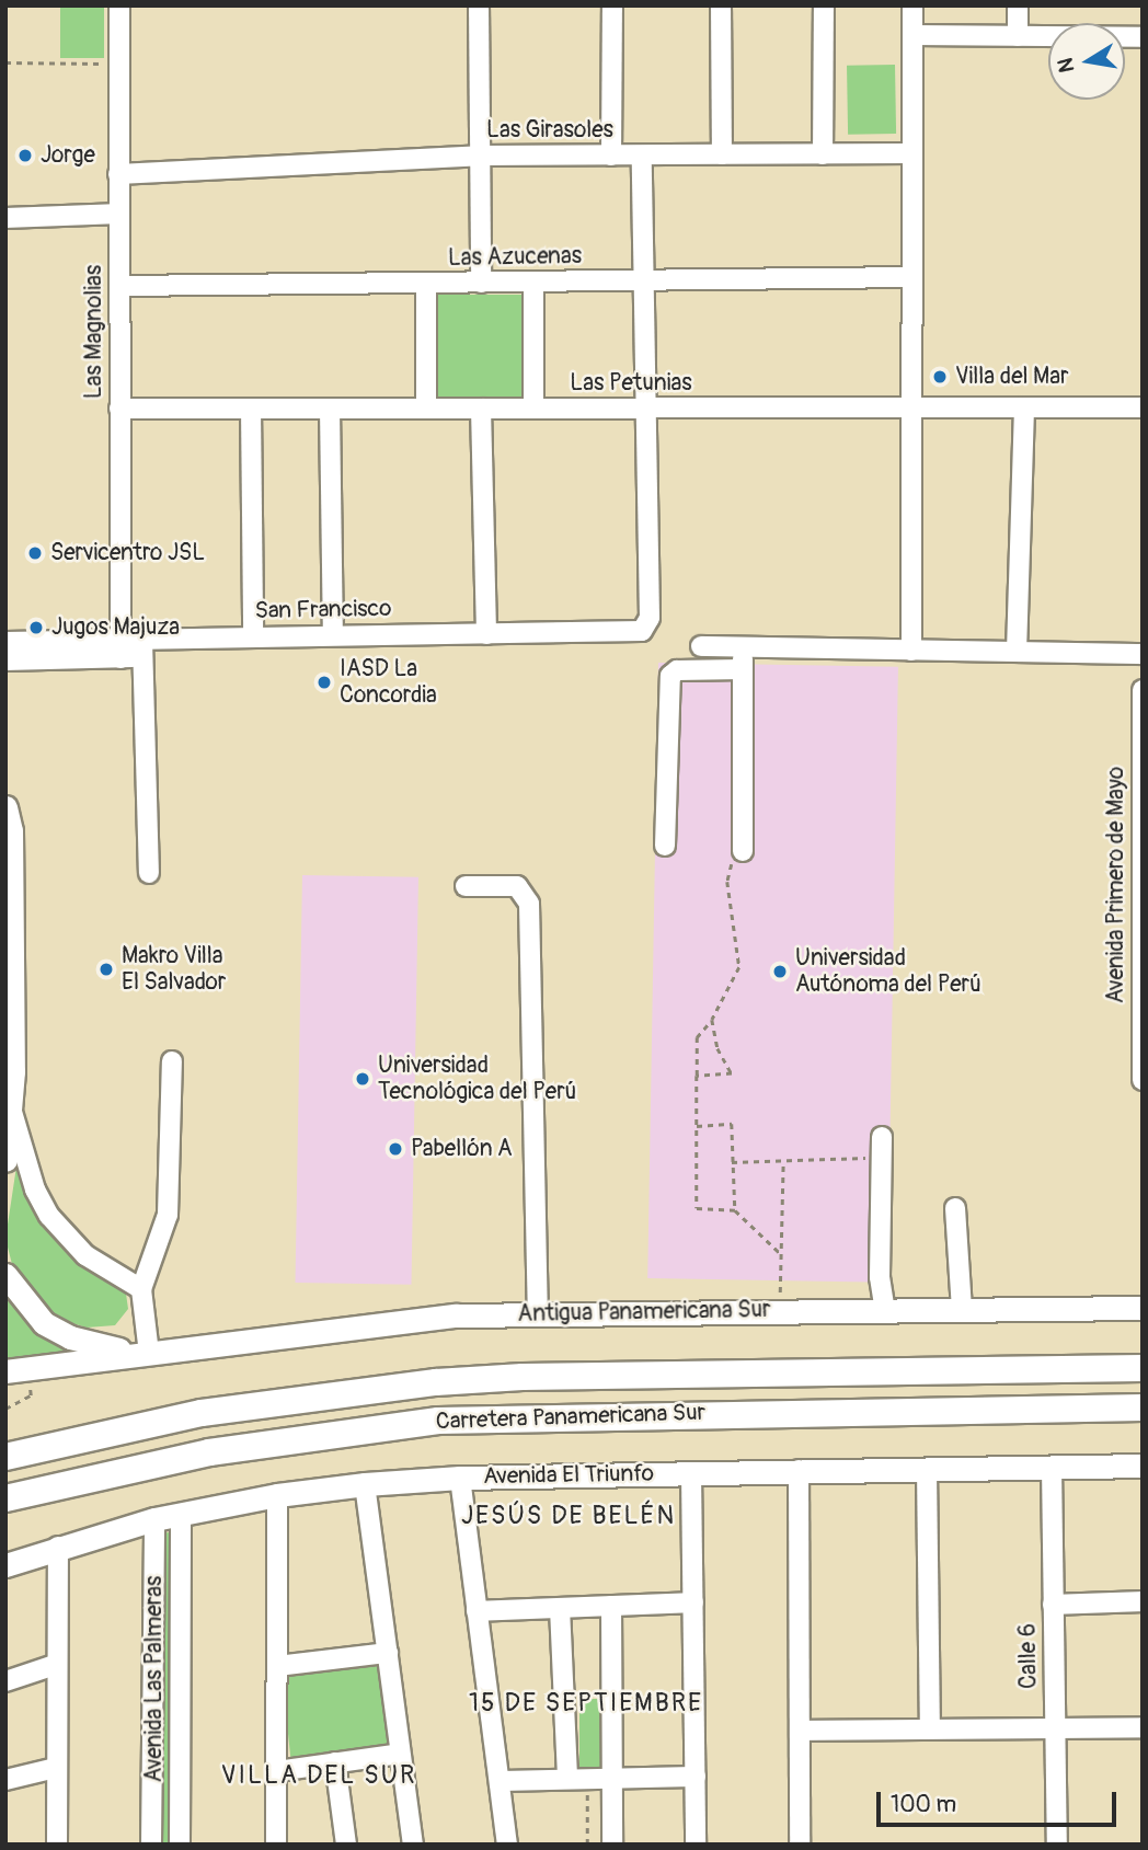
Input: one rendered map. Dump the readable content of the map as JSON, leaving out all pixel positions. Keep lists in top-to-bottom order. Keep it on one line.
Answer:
{"streets":{"highway":["Carretera Panamericana Sur"],"main road":["Antigua Panamericana Sur","Avenida El Triunfo"],"street":["Las Girasoles","Las Azucenas","Las Magnolias","Las Petunias","San Francisco","Avenida Primero de Mayo","Calle 6","Avenida Las Palmeras"]},"crossings":[["Las Girasoles","Las Magnolias"],["Las Azucenas","Las Magnolias"],["Las Magnolias","Las Petunias"],["Las Magnolias","San Francisco"],["Las Petunias","San Francisco"],["Avenida El Triunfo","Calle 6"],["Avenida El Triunfo","Avenida Las Palmeras"]],"districts":["JESÚS DE BELÉN","15 DE SEPTIEMBRE","VILLA DEL SUR"],"places":["Jorge","Villa del Mar","Servicentro JSL","Jugos Majuza","IASD La Concordia","Makro Villa El Salvador","Universidad Autónoma del Perú","Universidad Tecnológica del Perú","Pabellón A"],"scale_bar":"100 m","north":"left"}
